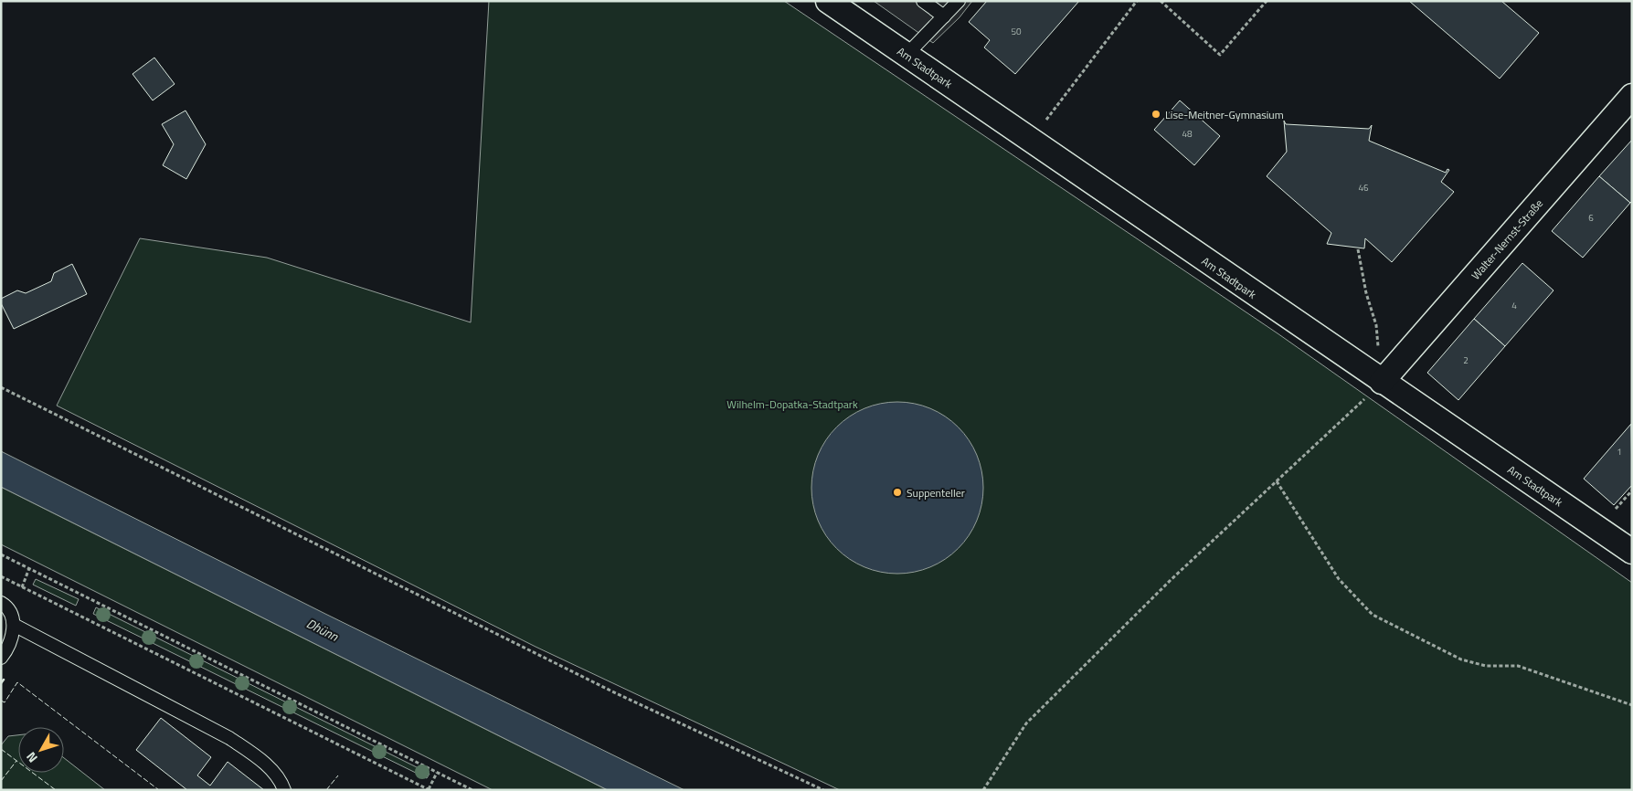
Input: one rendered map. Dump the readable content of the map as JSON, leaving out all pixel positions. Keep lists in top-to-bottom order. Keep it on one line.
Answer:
{"streets":{"street":["Am Stadtpark","Walter-Nernst-Straße"]},"crossings":[["Am Stadtpark","Walter-Nernst-Straße"]],"water":["Dhünn"],"parks":["Wilhelm-Dopatka-Stadtpark"],"places":["Lise-Meitner-Gymnasium","Suppenteller"],"house_numbers":["50","48","46","6","4","2","1"],"north":"bottom left"}
